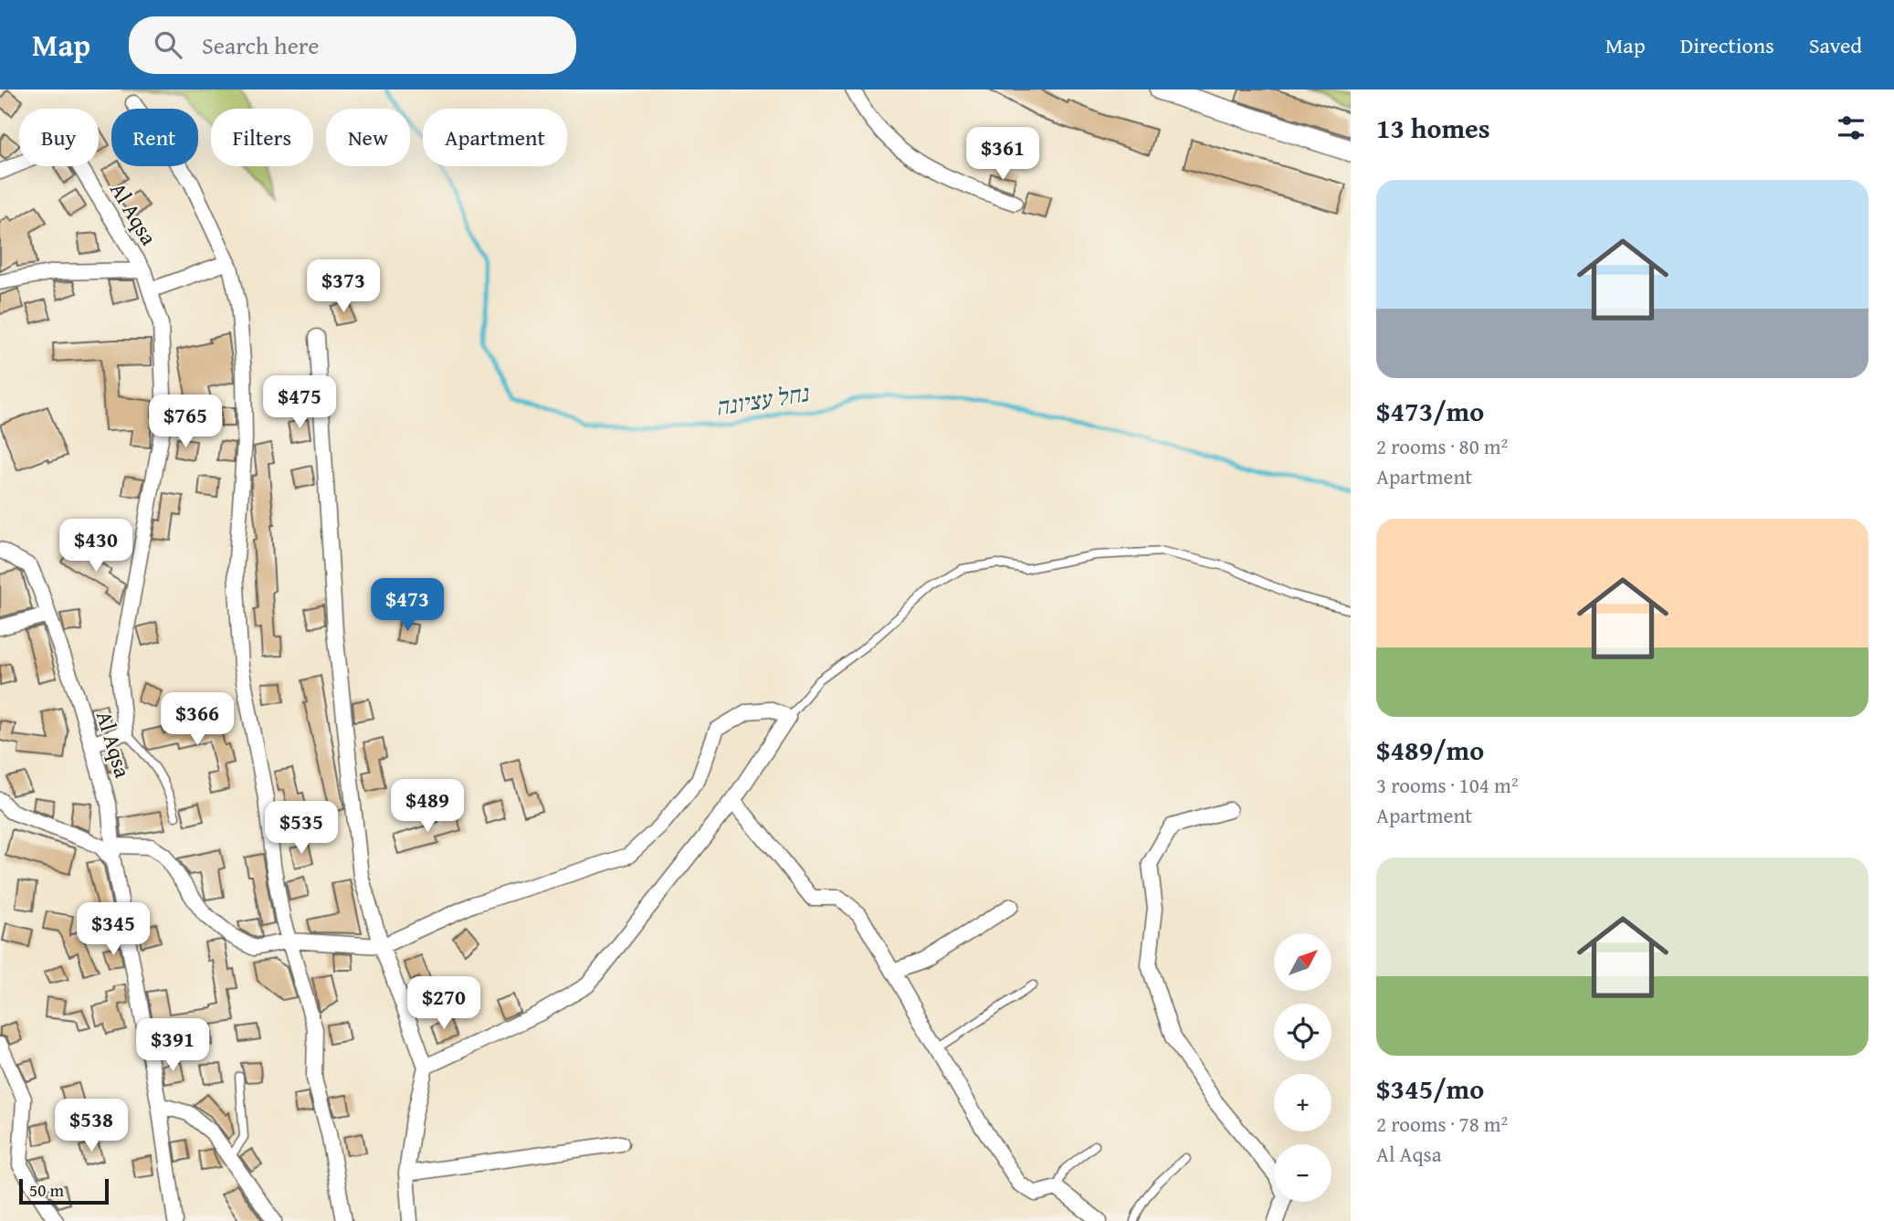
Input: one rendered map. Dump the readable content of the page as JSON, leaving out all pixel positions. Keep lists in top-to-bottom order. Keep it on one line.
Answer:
{"streets":{"street":["Al Aqsa"]},"water":["נחל עציונה"],"scale_bar":"50 m","north":"top right","page":{"header":"Map","search":"Search here","nav":["Map","Directions","Saved"],"heading":"13 homes","chip":["Buy","Rent","Filters","New","Apartment"],"price":["$361","$373","$475","$765","$430","$473","$366","$489","$535","$345","$270","$391","$538"],"list":[{"name":"$473/mo","note":"2 rooms · 80 m² · Apartment"},{"name":"$489/mo","note":"3 rooms · 104 m² · Apartment"},{"name":"$345/mo","note":"2 rooms · 78 m² · Al Aqsa"}],"map_buttons":["+","−"],"scale":"50 m"}}
